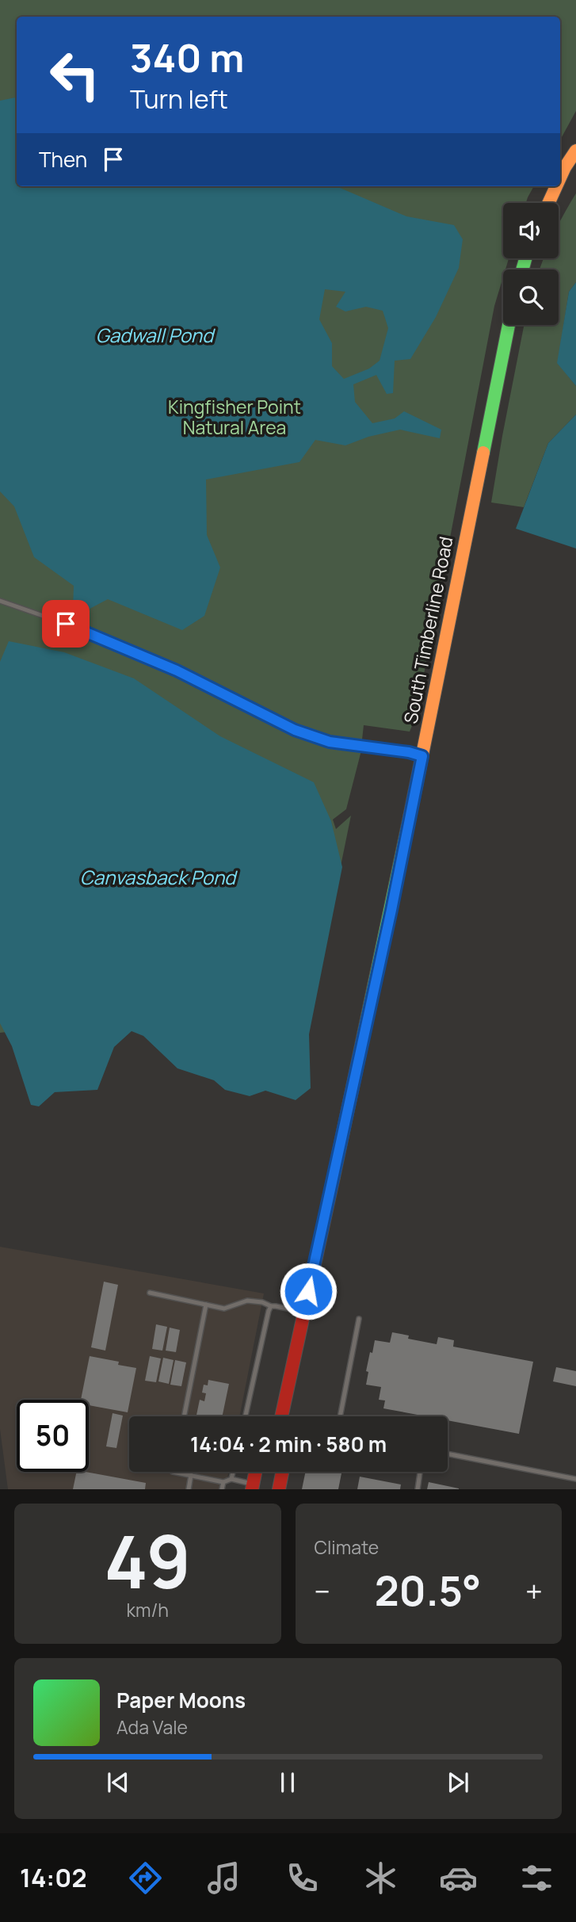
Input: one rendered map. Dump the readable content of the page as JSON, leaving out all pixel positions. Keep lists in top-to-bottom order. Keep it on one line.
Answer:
{"streets":{"main road":["South Timberline Road"]},"water":["Gadwall Pond","Canvasback Pond"],"parks":["Kingfisher Point Natural Area"],"page":{"turn":["340 m","Turn left"],"then":"Then","limit":"50","trip":"14:04 · 2 min · 580 m","tile":[["49","km/h"],"Climate"],"heat":["−","20.5°","+"],"song":["Paper Moons","Ada Vale"],"tabs":"14:02"}}
